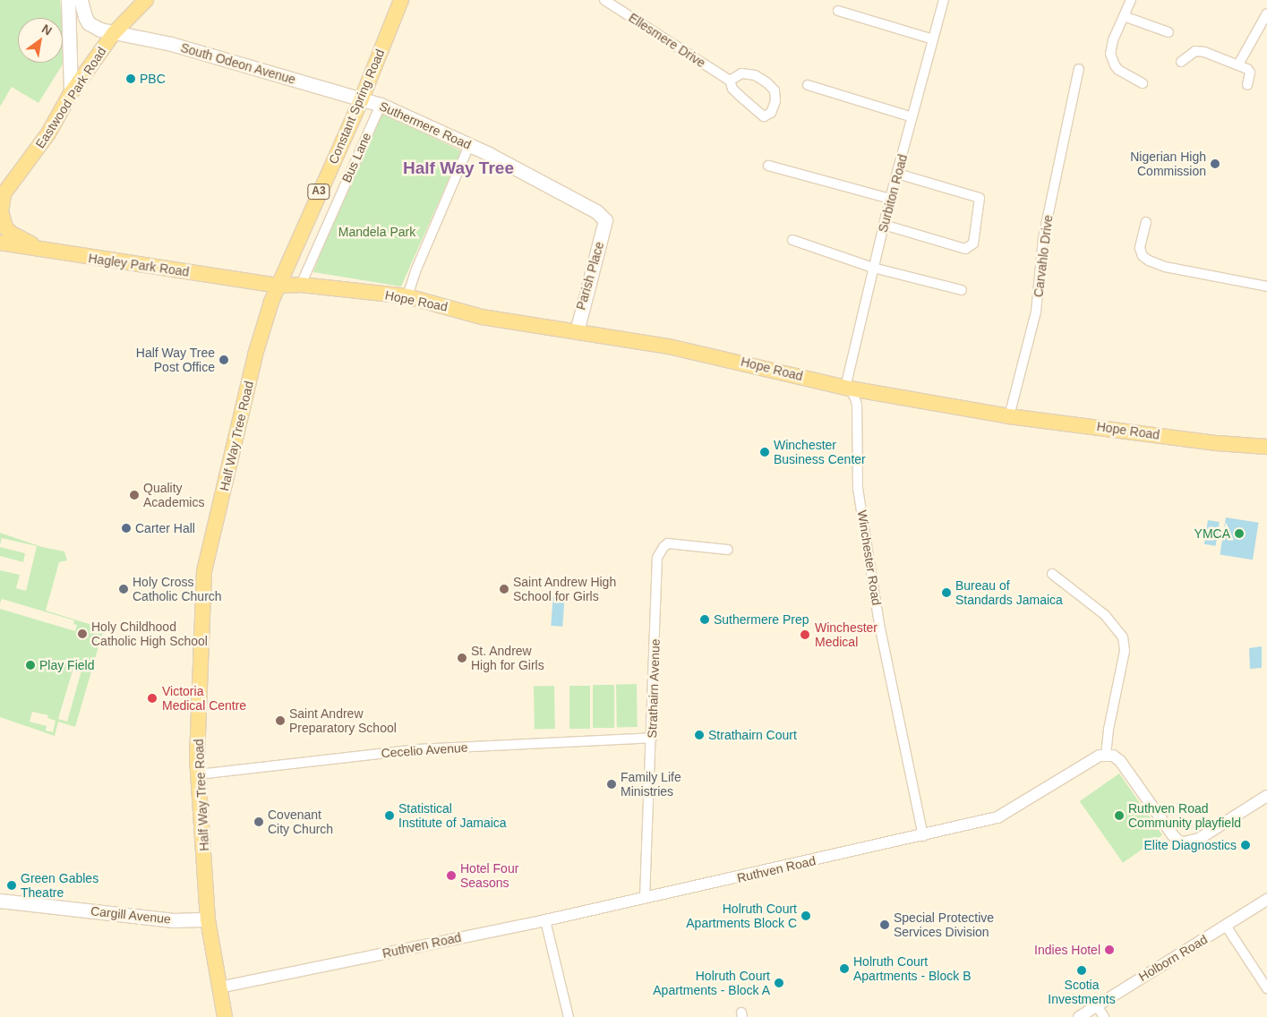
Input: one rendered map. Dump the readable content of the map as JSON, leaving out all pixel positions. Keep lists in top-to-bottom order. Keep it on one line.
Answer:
{"streets":{"main road":["South Odeon Avenue","Eastwood Park Road","Constant Spring Road","Suthermere Road","A3","Hagley Park Road","Parish Place","Hope Road","Half Way Tree Road","Cargill Avenue"],"street":["Ellesmere Drive","Bus Lane","Surbiton Road","Carvahlo Drive","Winchester Road","Strathairn Avenue","Cecelio Avenue","Ruthven Road","Holborn Road"]},"crossings":[["South Odeon Avenue","Eastwood Park Road"],["South Odeon Avenue","Constant Spring Road"],["South Odeon Avenue","Suthermere Road"],["Constant Spring Road","Suthermere Road"],["Constant Spring Road","Hagley Park Road"],["Constant Spring Road","Hope Road"],["Constant Spring Road","Half Way Tree Road"],["Suthermere Road","Bus Lane"],["Suthermere Road","Parish Place"],["Bus Lane","Hope Road"],["Surbiton Road","Hope Road"],["Surbiton Road","Winchester Road"],["Carvahlo Drive","Hope Road"],["Hagley Park Road","Hope Road"],["Hagley Park Road","Half Way Tree Road"],["Parish Place","Hope Road"],["Hope Road","Half Way Tree Road"],["Hope Road","Winchester Road"],["Half Way Tree Road","Cecelio Avenue"],["Half Way Tree Road","Ruthven Road"],["Half Way Tree Road","Cargill Avenue"],["Winchester Road","Ruthven Road"],["Strathairn Avenue","Cecelio Avenue"],["Strathairn Avenue","Ruthven Road"]],"districts":["Half Way Tree"],"parks":["Mandela Park"],"places":["PBC","Nigerian High Commission","Half Way Tree Post Office","Winchester Business Center","Quality Academics","Carter Hall","YMCA","Holy Cross Catholic Church","Saint Andrew High School for Girls","Bureau of Standards Jamaica","Suthermere Prep","Holy Childhood Catholic High School","Winchester Medical","St. Andrew High for Girls","Play Field","Victoria Medical Centre","Saint Andrew Preparatory School","Strathairn Court","Family Life Ministries","Statistical Institute of Jamaica","Ruthven Road Community playfield","Covenant City Church","Elite Diagnostics","Hotel Four Seasons","Green Gables Theatre","Holruth Court Apartments Block C","Special Protective Services Division","Indies Hotel","Holruth Court Apartments - Block B","Scotia Investments","Holruth Court Apartments - Block A"],"north":"top right"}
